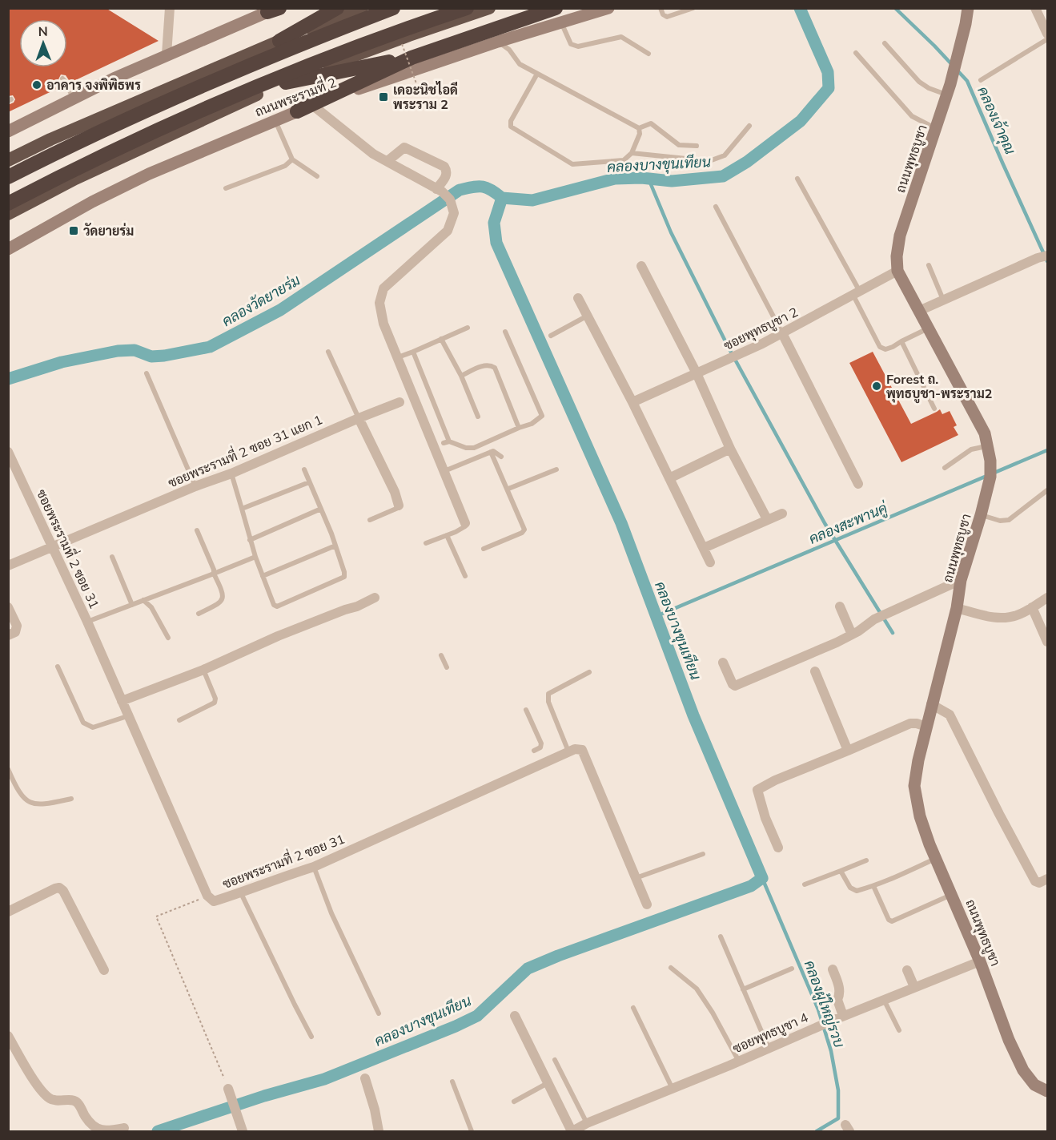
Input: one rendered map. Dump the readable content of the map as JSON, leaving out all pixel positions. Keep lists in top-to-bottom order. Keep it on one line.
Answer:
{"streets":{"highway":["ถนนพระรามที่ 2"],"main road":["ถนนพุทธบูชา"],"street":["ซอยพุทธบูชา 2","ซอยพระรามที่ 2 ซอย 31 แยก 1","ซอยพระรามที่ 2 ซอย 31","ซอยพุทธบูชา 4"]},"crossings":[["ถนนพุทธบูชา","ซอยพุทธบูชา 2"],["ถนนพุทธบูชา","ซอยพุทธบูชา 4"],["ซอยพระรามที่ 2 ซอย 31 แยก 1","ซอยพระรามที่ 2 ซอย 31"]],"water":["คลองเจ้าคุณ","คลองบางขุนเทียน","คลองวัดยายร่ม","คลองสะพานคู่","คลองผู้ใหญ่รวบ"],"places":{"other":["อาคาร จงพิพิธพร","Forest ถ. พุทธบูชา-พระราม2"],"transit":["เดอะนิชไอดี พระราม 2","วัดยายร่ม"]},"north":"top"}
